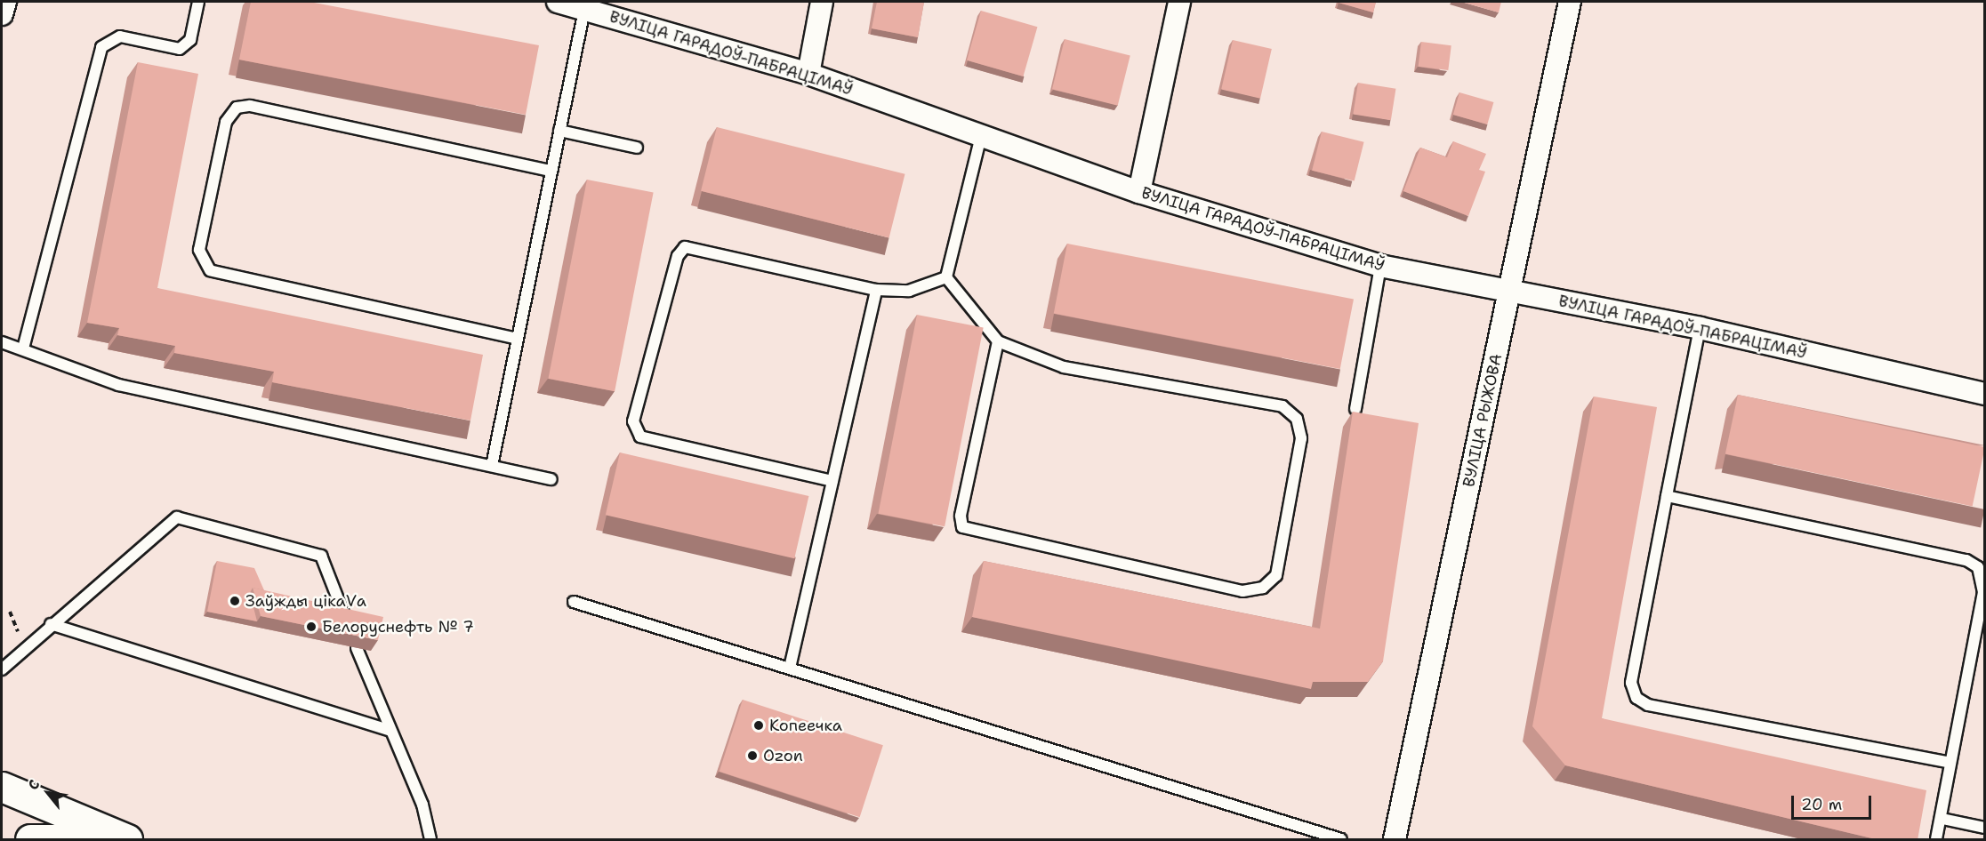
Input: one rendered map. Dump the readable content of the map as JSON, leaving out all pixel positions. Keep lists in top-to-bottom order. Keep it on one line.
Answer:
{"streets":{"street":["ВУЛІЦА ГАРАДОЎ-ПАБРАЦІМАЎ","ВУЛІЦА РЫЖОВА"]},"crossings":[["ВУЛІЦА ГАРАДОЎ-ПАБРАЦІМАЎ","ВУЛІЦА РЫЖОВА"]],"places":["Заўжды цікаVа","Белоруснефть № 7","Копеечка","Ozon"],"scale_bar":"20 m","north":"top left"}
